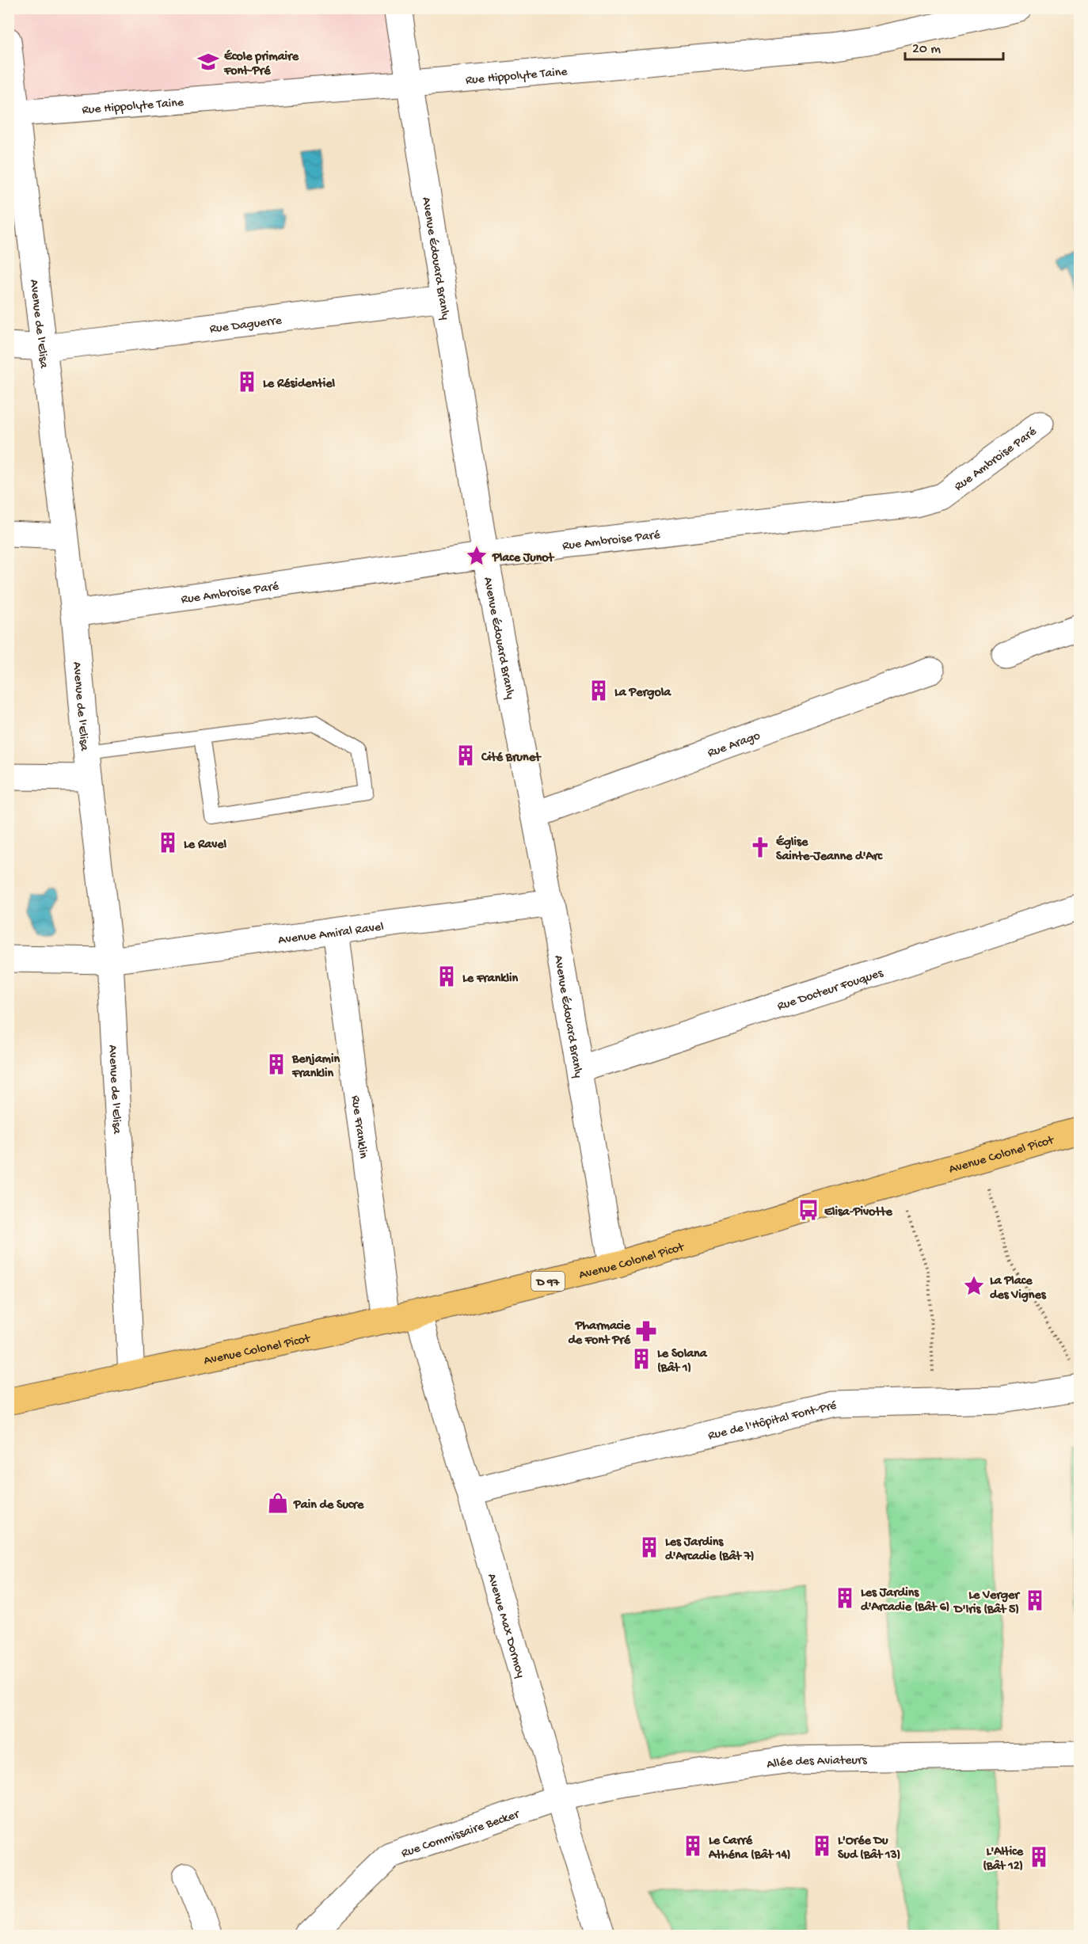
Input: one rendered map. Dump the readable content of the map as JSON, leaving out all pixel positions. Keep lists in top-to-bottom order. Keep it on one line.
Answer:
{"streets":{"main road":["Avenue Colonel Picot","D 97"],"street":["Rue Hippolyte Taine","Avenue Édouard Branly","Rue Daguerre","Avenue de l'Elisa","Rue Ambroise Paré","Rue Arago","Avenue Amiral Ravel","Rue Docteur Fouques","Rue Franklin","Rue de l'Hôpital Font-Pré","Avenue Max Dormoy","Allée des Aviateurs","Rue Commissaire Becker"]},"crossings":[["Rue Hippolyte Taine","Avenue Édouard Branly"],["Rue Hippolyte Taine","Avenue de l'Elisa"],["Avenue Édouard Branly","Rue Daguerre"],["Avenue Édouard Branly","Rue Ambroise Paré"],["Avenue Édouard Branly","Rue Arago"],["Avenue Édouard Branly","Avenue Amiral Ravel"],["Avenue Édouard Branly","Rue Docteur Fouques"],["Avenue Édouard Branly","Avenue Colonel Picot"],["Rue Daguerre","Avenue de l'Elisa"],["Avenue de l'Elisa","Rue Ambroise Paré"],["Avenue de l'Elisa","Avenue Amiral Ravel"],["Avenue de l'Elisa","Avenue Colonel Picot"],["Avenue Amiral Ravel","Rue Franklin"],["Rue Franklin","Avenue Colonel Picot"],["Avenue Colonel Picot","Avenue Max Dormoy"],["Rue de l'Hôpital Font-Pré","Avenue Max Dormoy"],["Avenue Max Dormoy","Allée des Aviateurs"],["Avenue Max Dormoy","Rue Commissaire Becker"],["Allée des Aviateurs","Rue Commissaire Becker"]],"places":{"school or university":["École primaire Font-Pré"],"building":["Le Résidentiel","La Pergola","Cité Brunet","Le Ravel","Le Franklin","Benjamin Franklin","Le Solana (Bât 1)","Les Jardins d'Arcadie (Bât 7)","Les Jardins d'Arcadie (Bât 6)","Le Verger D'Iris (Bât 5)","Le Carré Athéna (Bât 14)","L'Orée Du Sud (Bât 13)","L'Altice (Bât 12)"],"place":["Place Junot","La Place des Vignes"],"church":["Église Sainte-Jeanne d'Arc"],"bus stop":["Elisa-Pivotte"],"pharmacy":["Pharmacie de Font Pré"],"shop":["Pain de Sucre"]},"scale_bar":"20 m"}
